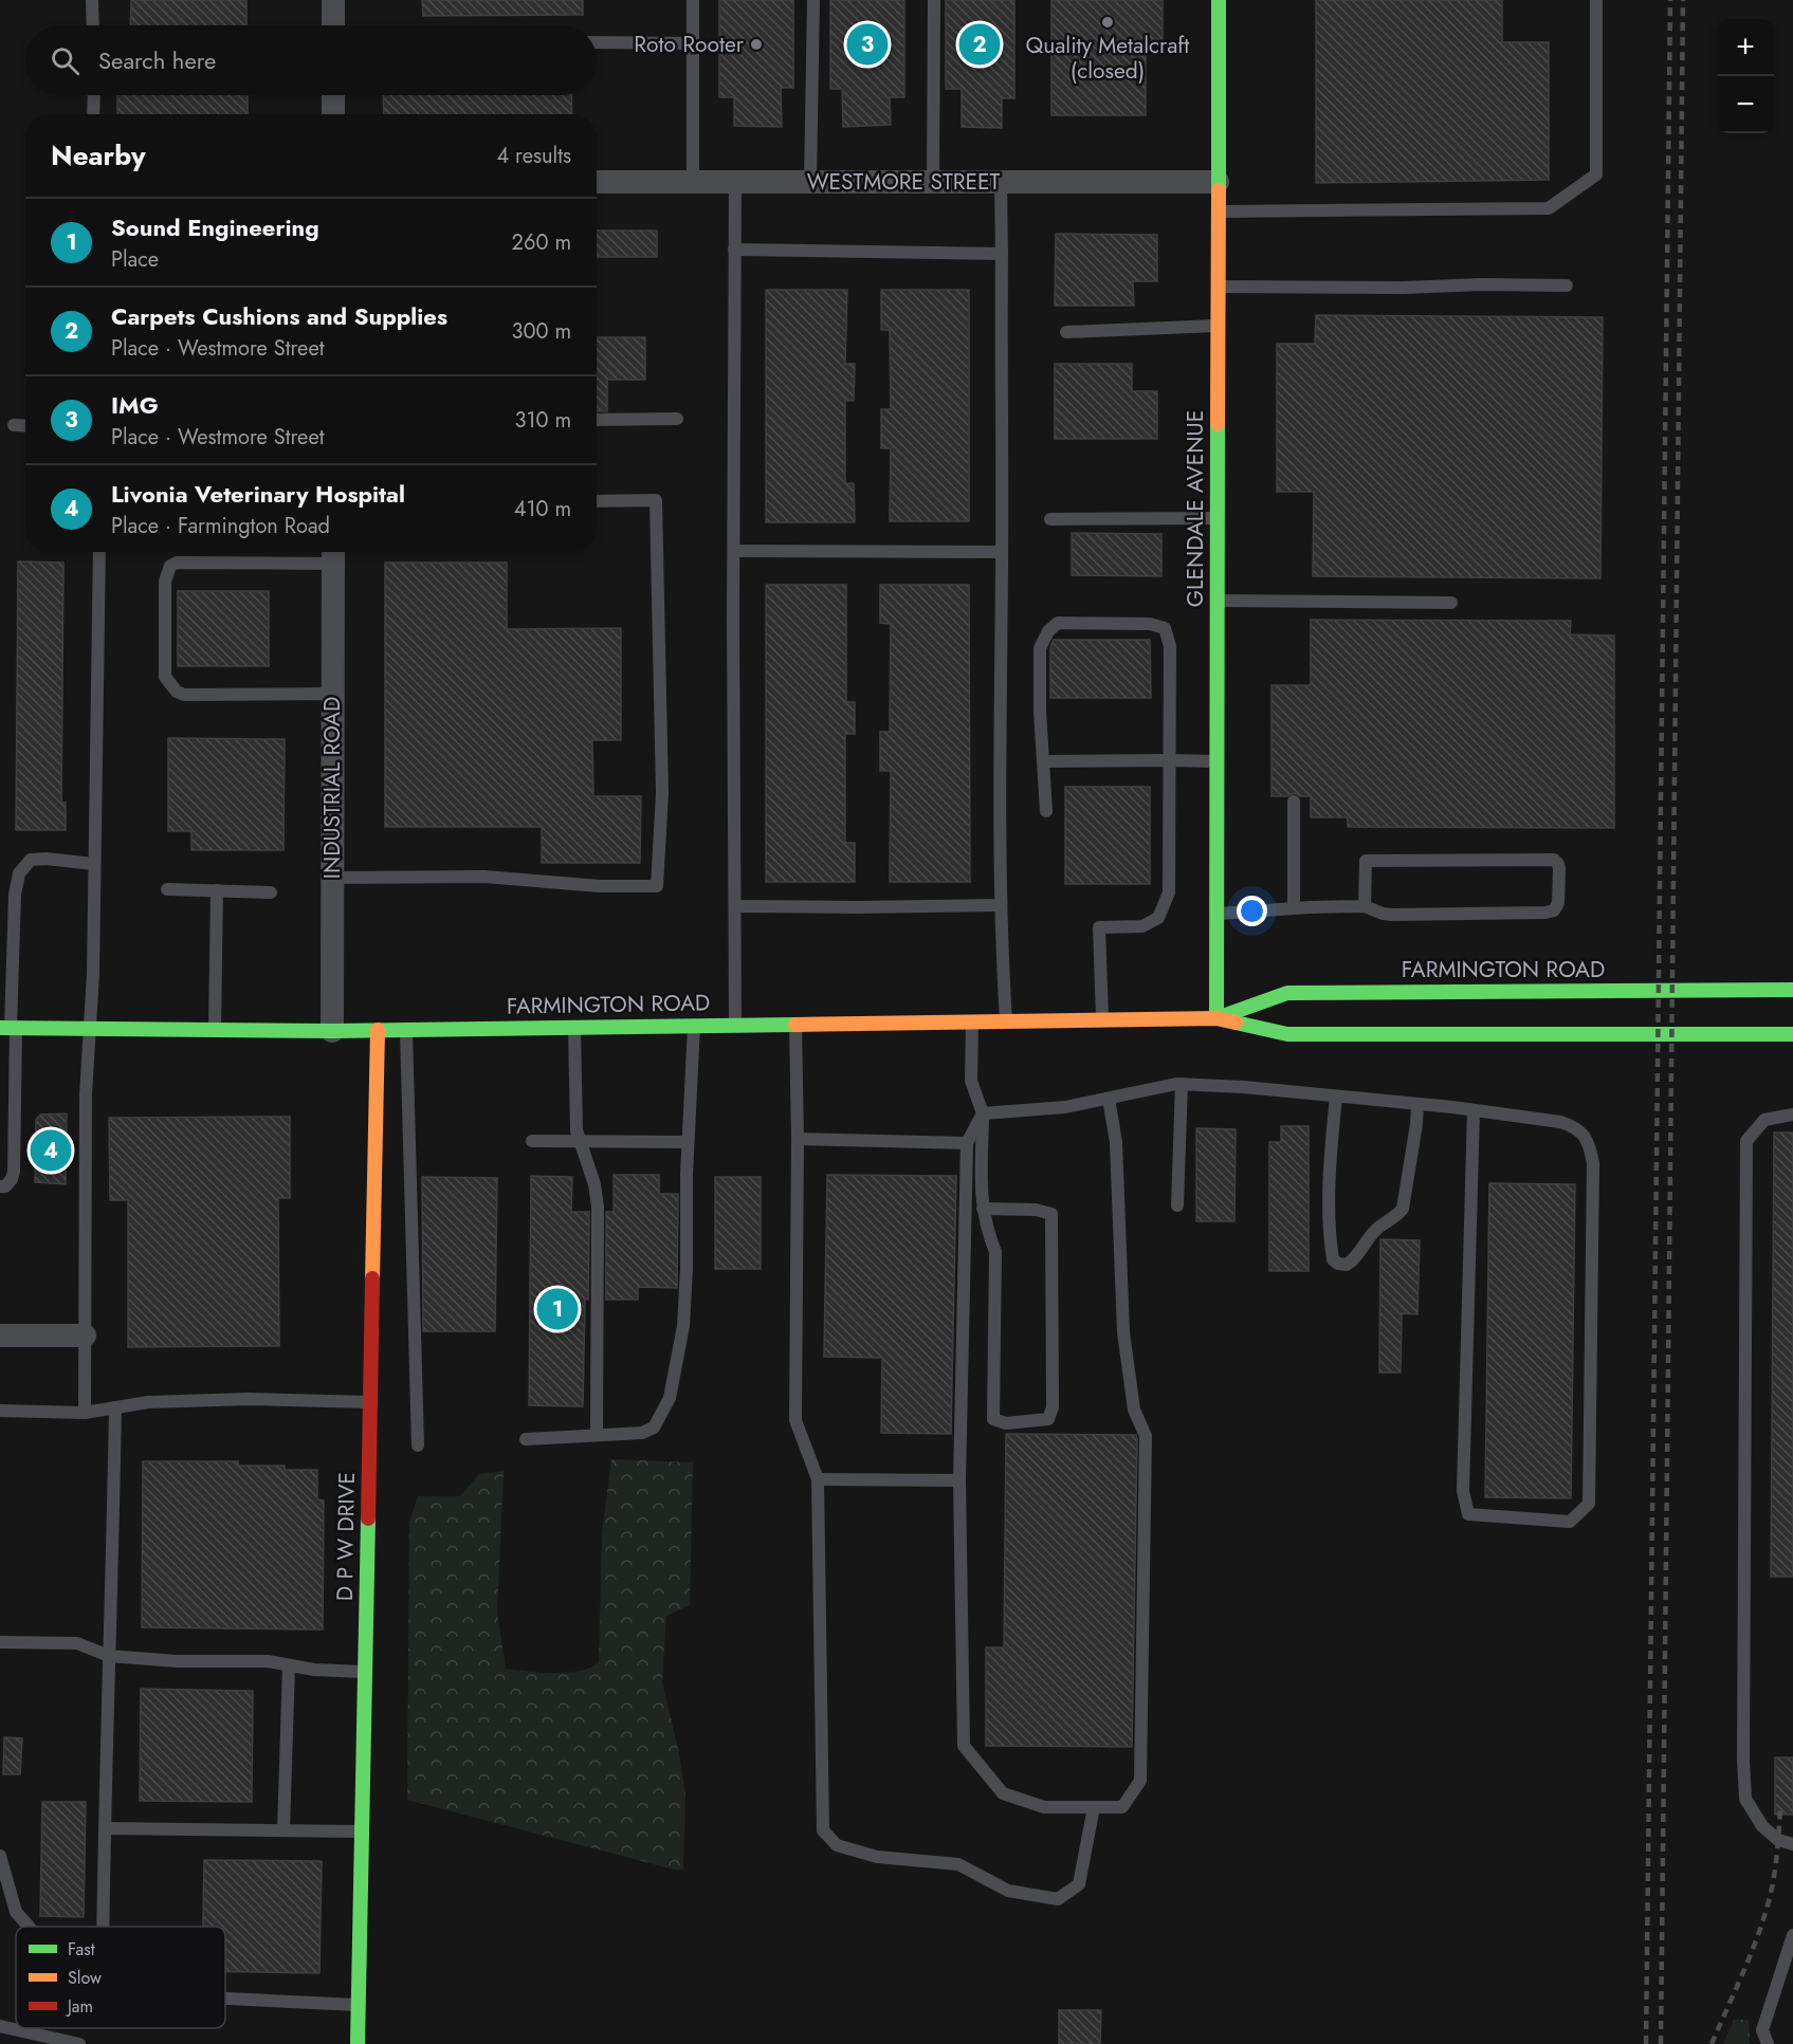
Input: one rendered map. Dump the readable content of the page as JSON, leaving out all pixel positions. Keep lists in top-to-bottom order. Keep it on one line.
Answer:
{"streets":{"main road":["GLENDALE AVENUE","FARMINGTON ROAD","D P W DRIVE"],"street":["WESTMORE STREET","INDUSTRIAL ROAD"]},"crossings":[["WESTMORE STREET","GLENDALE AVENUE"],["GLENDALE AVENUE","FARMINGTON ROAD"],["INDUSTRIAL ROAD","FARMINGTON ROAD"],["FARMINGTON ROAD","D P W DRIVE"]],"places":["Quality Metalcraft (closed)","Roto Rooter"],"legend":["Fast","Slow","Jam"],"page":{"map_buttons":["+","−"],"pins":["2","3","4","1"],"search":"Search here","heading":["Nearby","4 results"],"list":[{"mark":"1","name":"Sound Engineering","note":"Place","value":"260 m"},{"mark":"2","name":"Carpets Cushions and Supplies","note":"Place · Westmore Street","value":"300 m"},{"mark":"3","name":"IMG","note":"Place · Westmore Street","value":"310 m"},{"mark":"4","name":"Livonia Veterinary Hospital","note":"Place · Farmington Road","value":"410 m"}]}}
